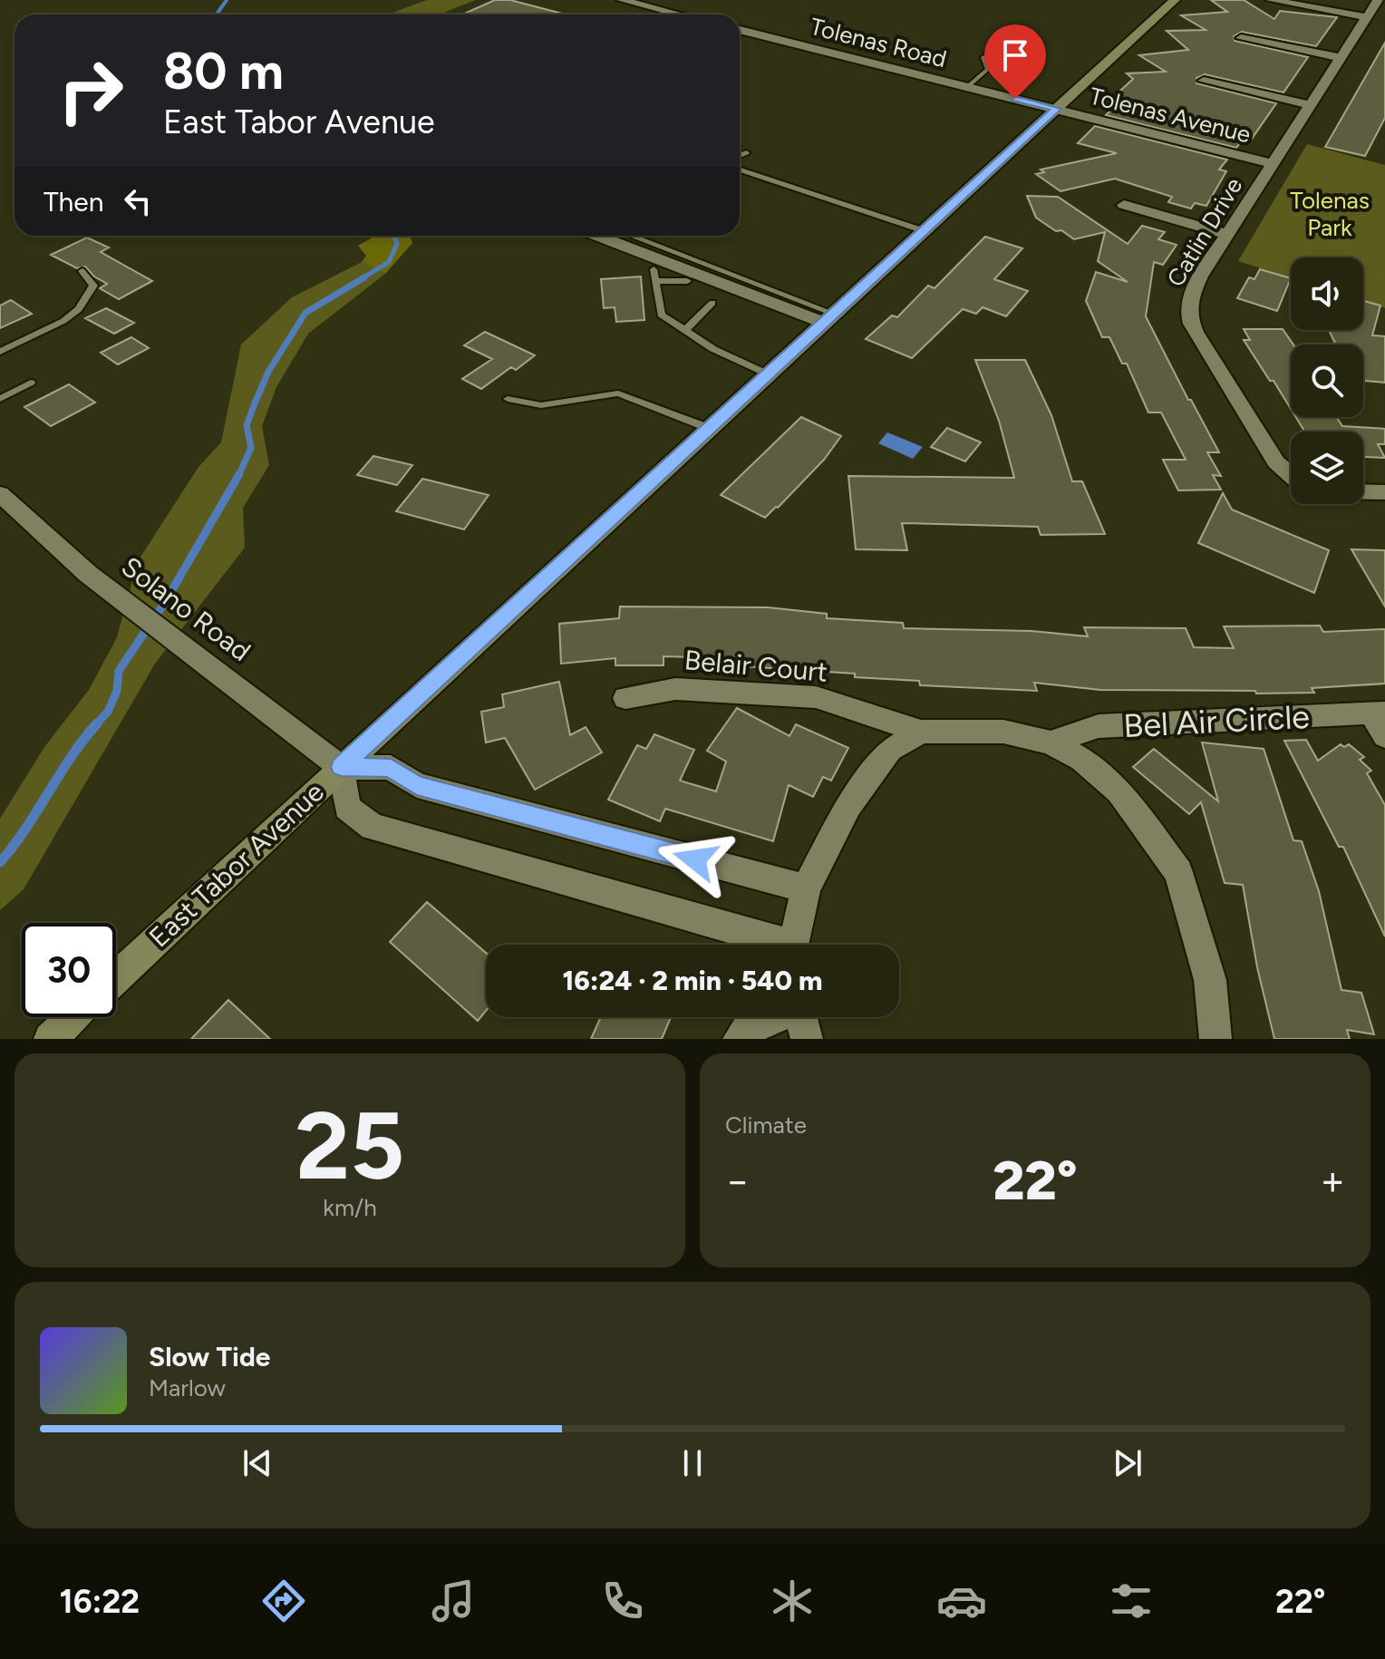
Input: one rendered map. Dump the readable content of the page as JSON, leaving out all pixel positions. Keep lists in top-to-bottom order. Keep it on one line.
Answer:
{"streets":{"main road":["East Tabor Avenue"],"street":["Tolenas Road","Tolenas Avenue","Catlin Drive","Solano Road","Belair Court","Bel Air Circle"]},"crossings":[["Tolenas Road","Tolenas Avenue"],["Tolenas Road","East Tabor Avenue"],["Tolenas Avenue","Catlin Drive"],["Tolenas Avenue","East Tabor Avenue"],["Solano Road","East Tabor Avenue"],["Belair Court","Bel Air Circle"]],"parks":["Tolenas Park"],"page":{"turn":["80 m","East Tabor Avenue"],"then":"Then","limit":"30","trip":"16:24 · 2 min · 540 m","tile":[["25","km/h"],"Climate"],"heat":["−","22°","+"],"song":["Slow Tide","Marlow"],"tabs":["16:22","22°"]}}
